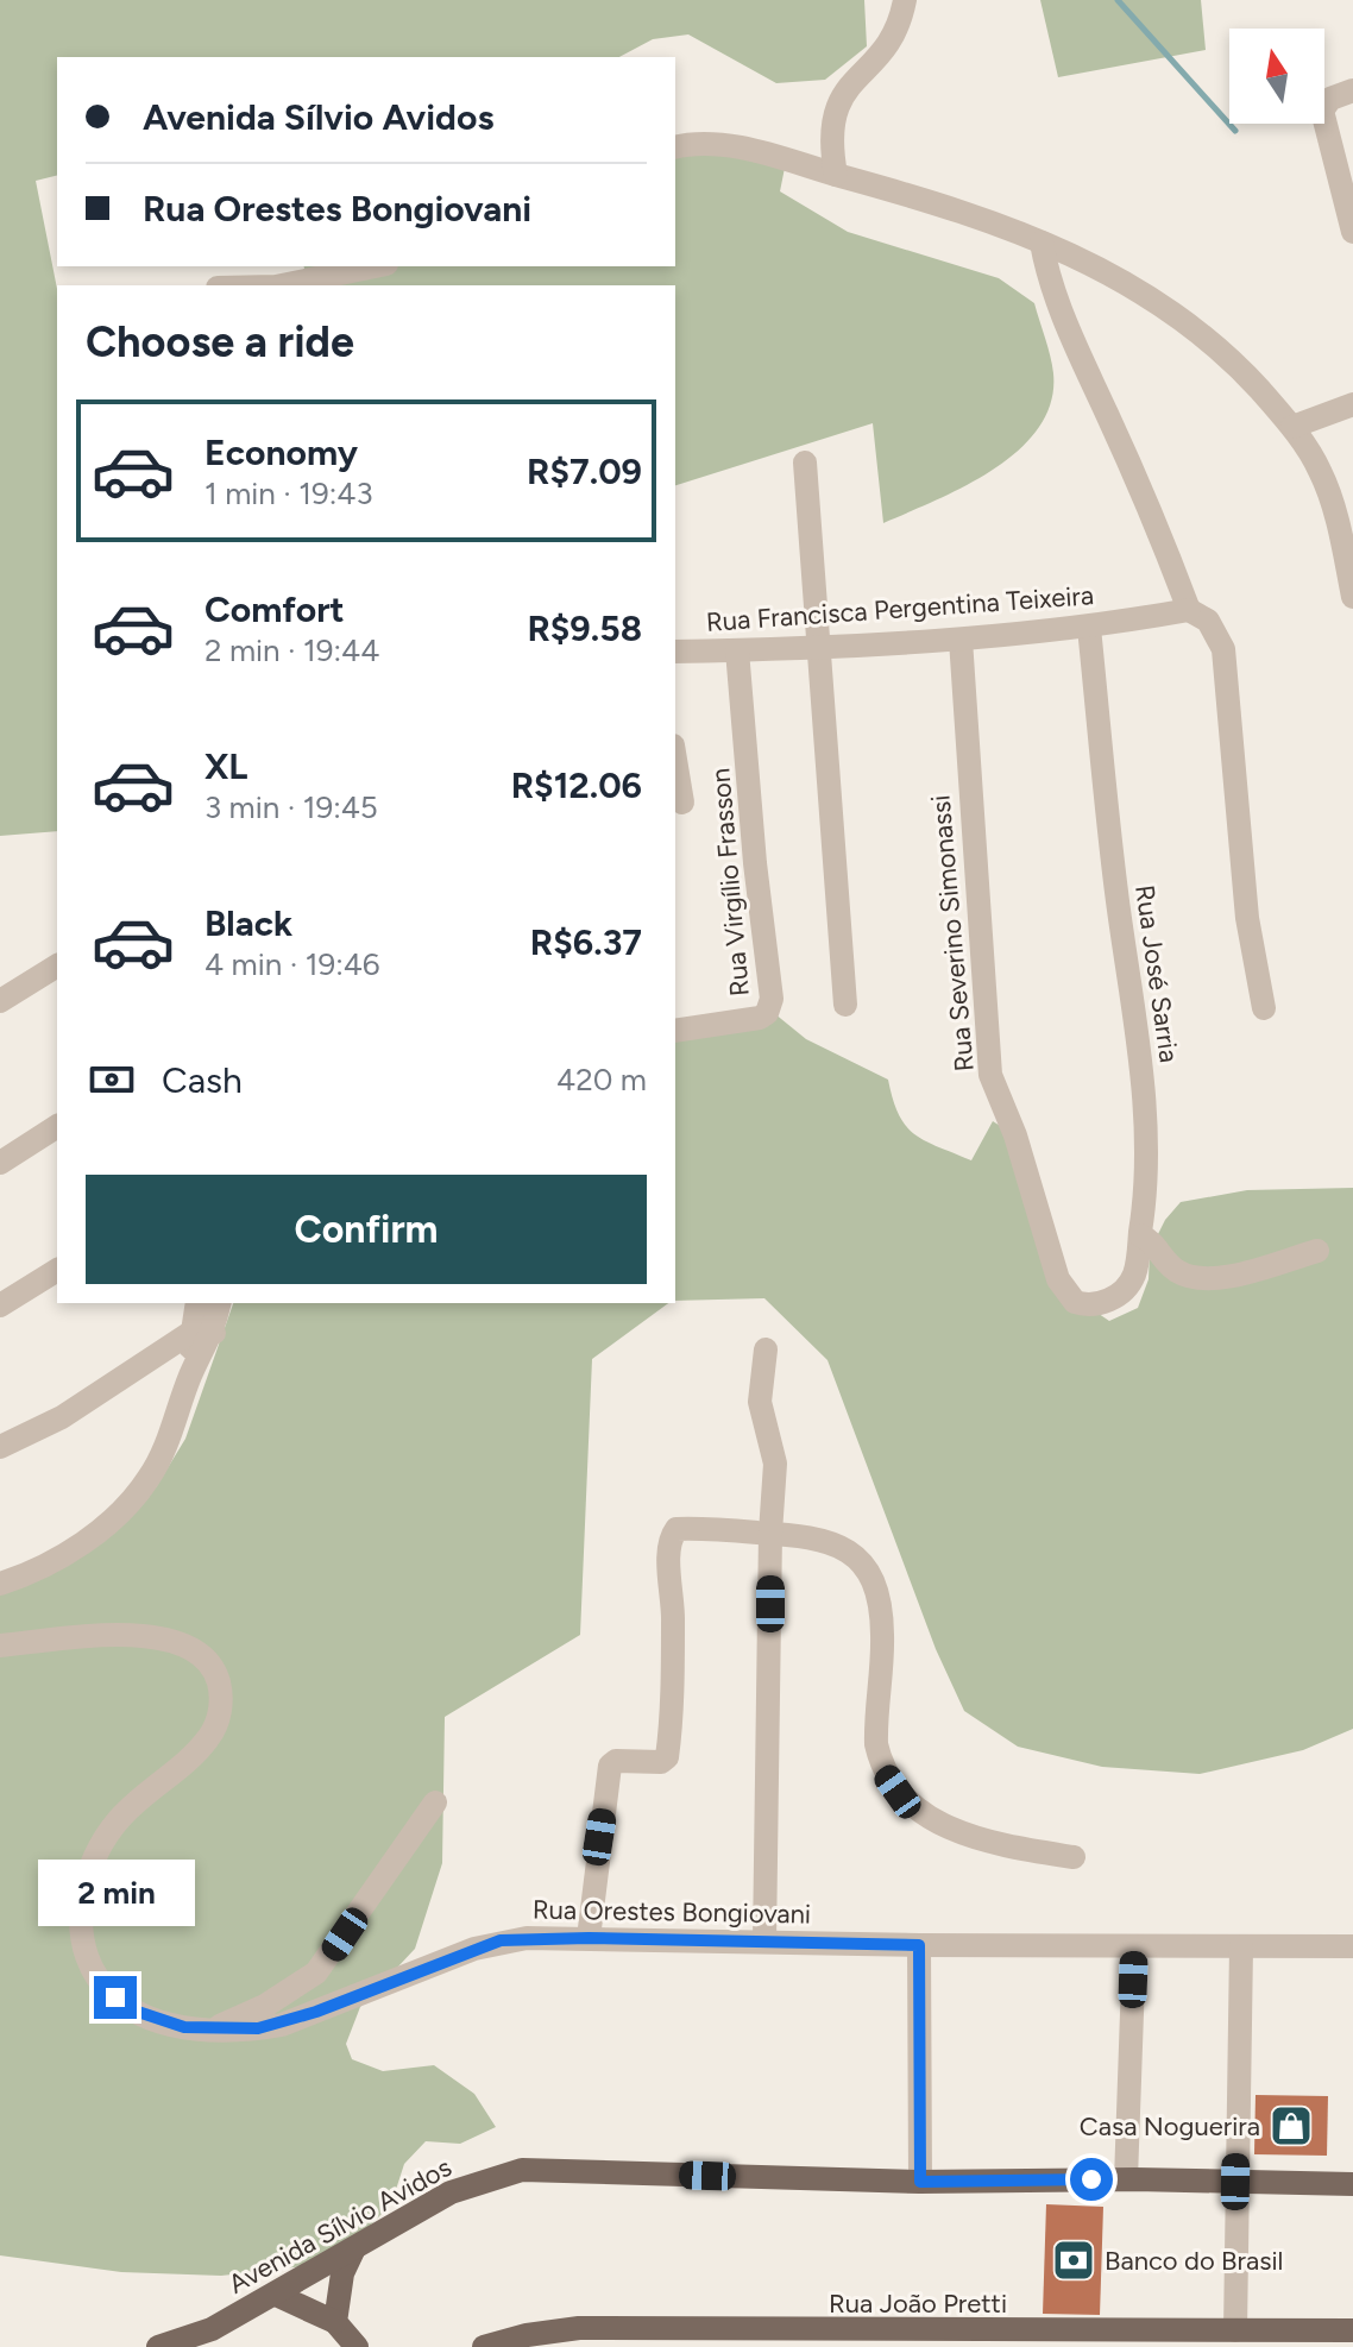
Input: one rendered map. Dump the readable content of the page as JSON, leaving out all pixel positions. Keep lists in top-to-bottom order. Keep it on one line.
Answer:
{"streets":{"main road":["Avenida Sílvio Avidos","Rua João Pretti"],"street":["Rua Francisca Pergentina Teixeira","Rua Virgílio Frasson","Rua Severino Simonassi","Rua José Sarria","Rua Orestes Bongiovani"]},"crossings":[["Rua Francisca Pergentina Teixeira","Rua Virgílio Frasson"],["Rua Francisca Pergentina Teixeira","Rua Severino Simonassi"],["Rua Francisca Pergentina Teixeira","Rua José Sarria"],["Rua Severino Simonassi","Rua José Sarria"]],"places":{"shop":["Casa Noguerira"],"bank":["Banco do Brasil"]},"north":"top","page":{"banner":["Avenida Sílvio Avidos","Rua Orestes Bongiovani"],"heading":"Choose a ride","list":[{"name":"Economy","note":"1 min · 19:43","value":"R$7.09"},{"name":"Comfort","note":"2 min · 19:44","value":"R$9.58"},{"name":"XL","note":"3 min · 19:45","value":"R$12.06"},{"name":"Black","note":"4 min · 19:46","value":"R$6.37"}],"pay":["Cash","420 m"],"buttons":"Confirm","bubble":"2 min"}}
